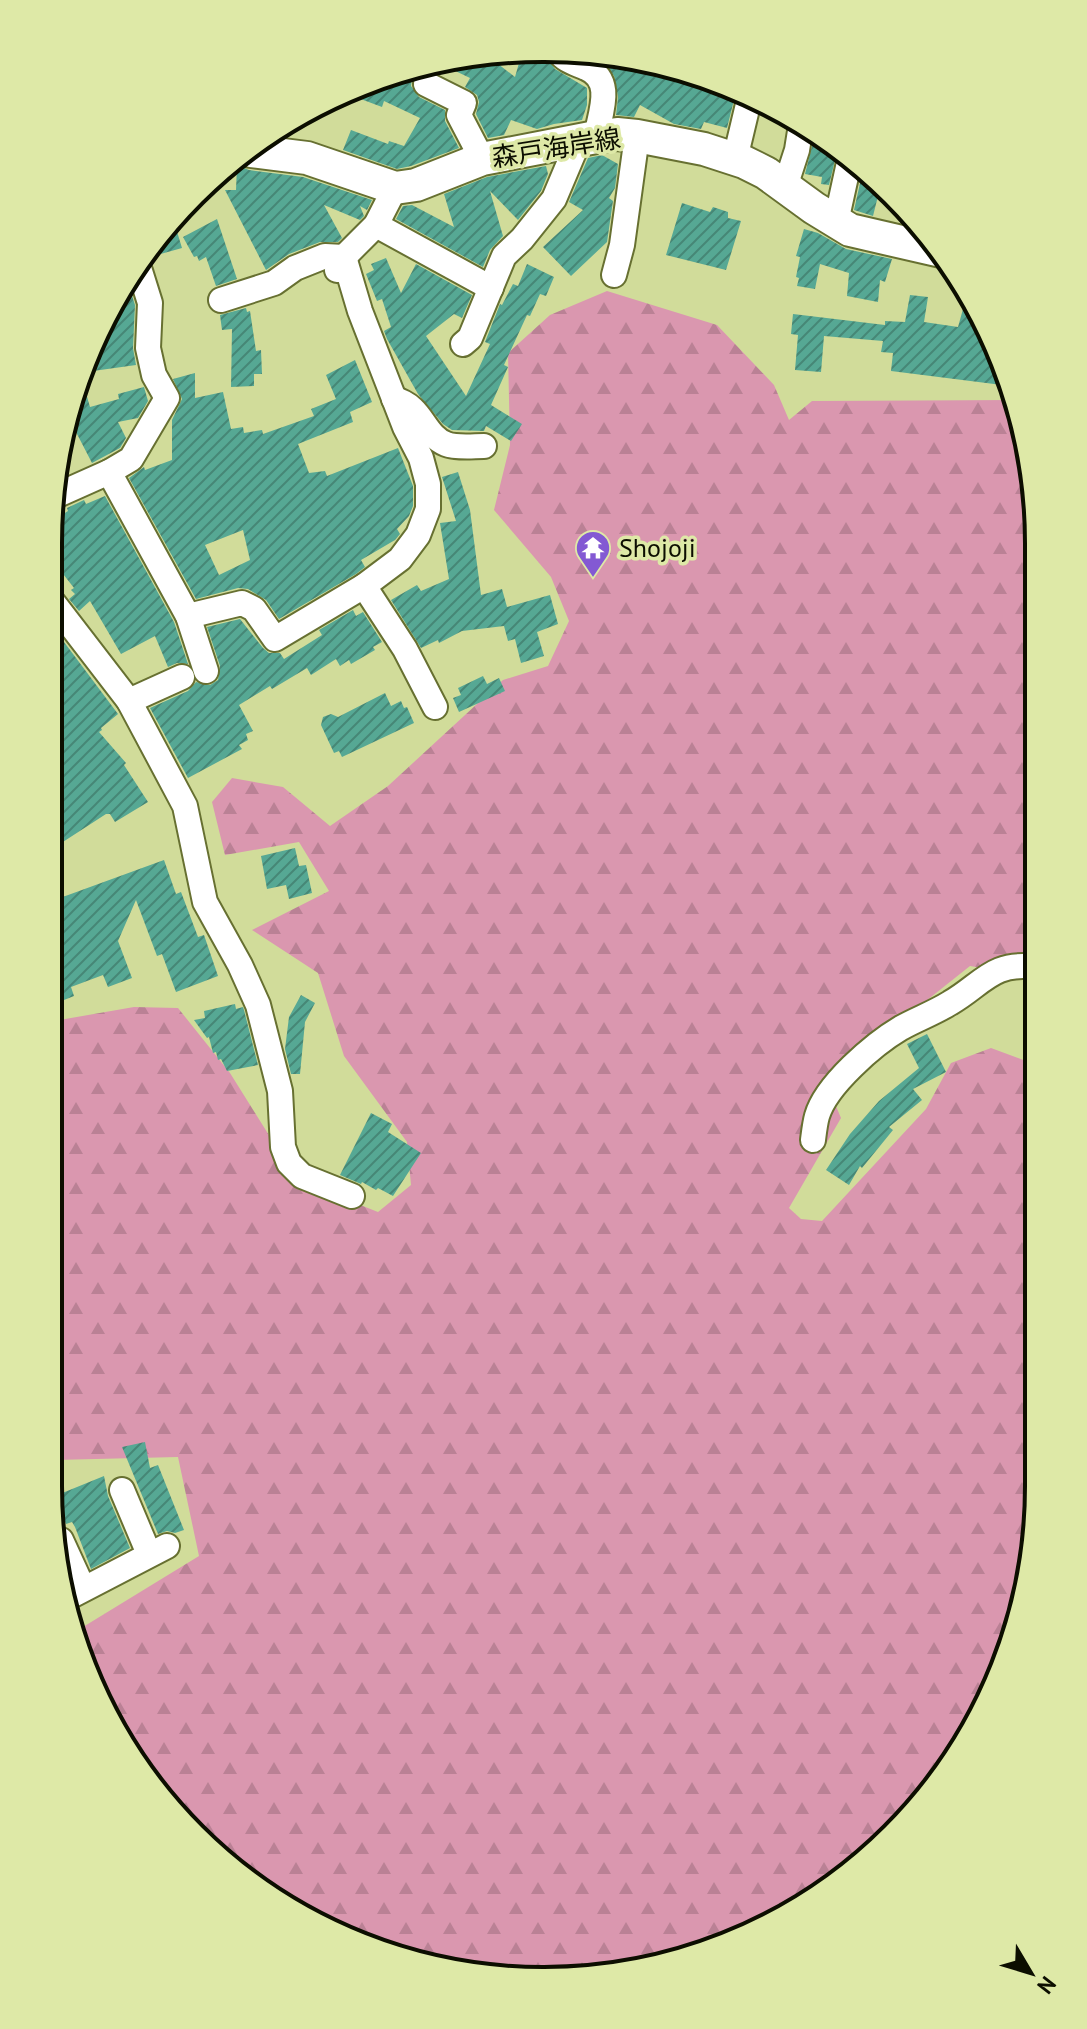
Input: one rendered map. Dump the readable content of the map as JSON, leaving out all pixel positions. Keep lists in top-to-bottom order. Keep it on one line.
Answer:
{"streets":{"main road":["森戸海岸線"]},"places":{"temple":["Shojoji"]},"north":"bottom right"}
